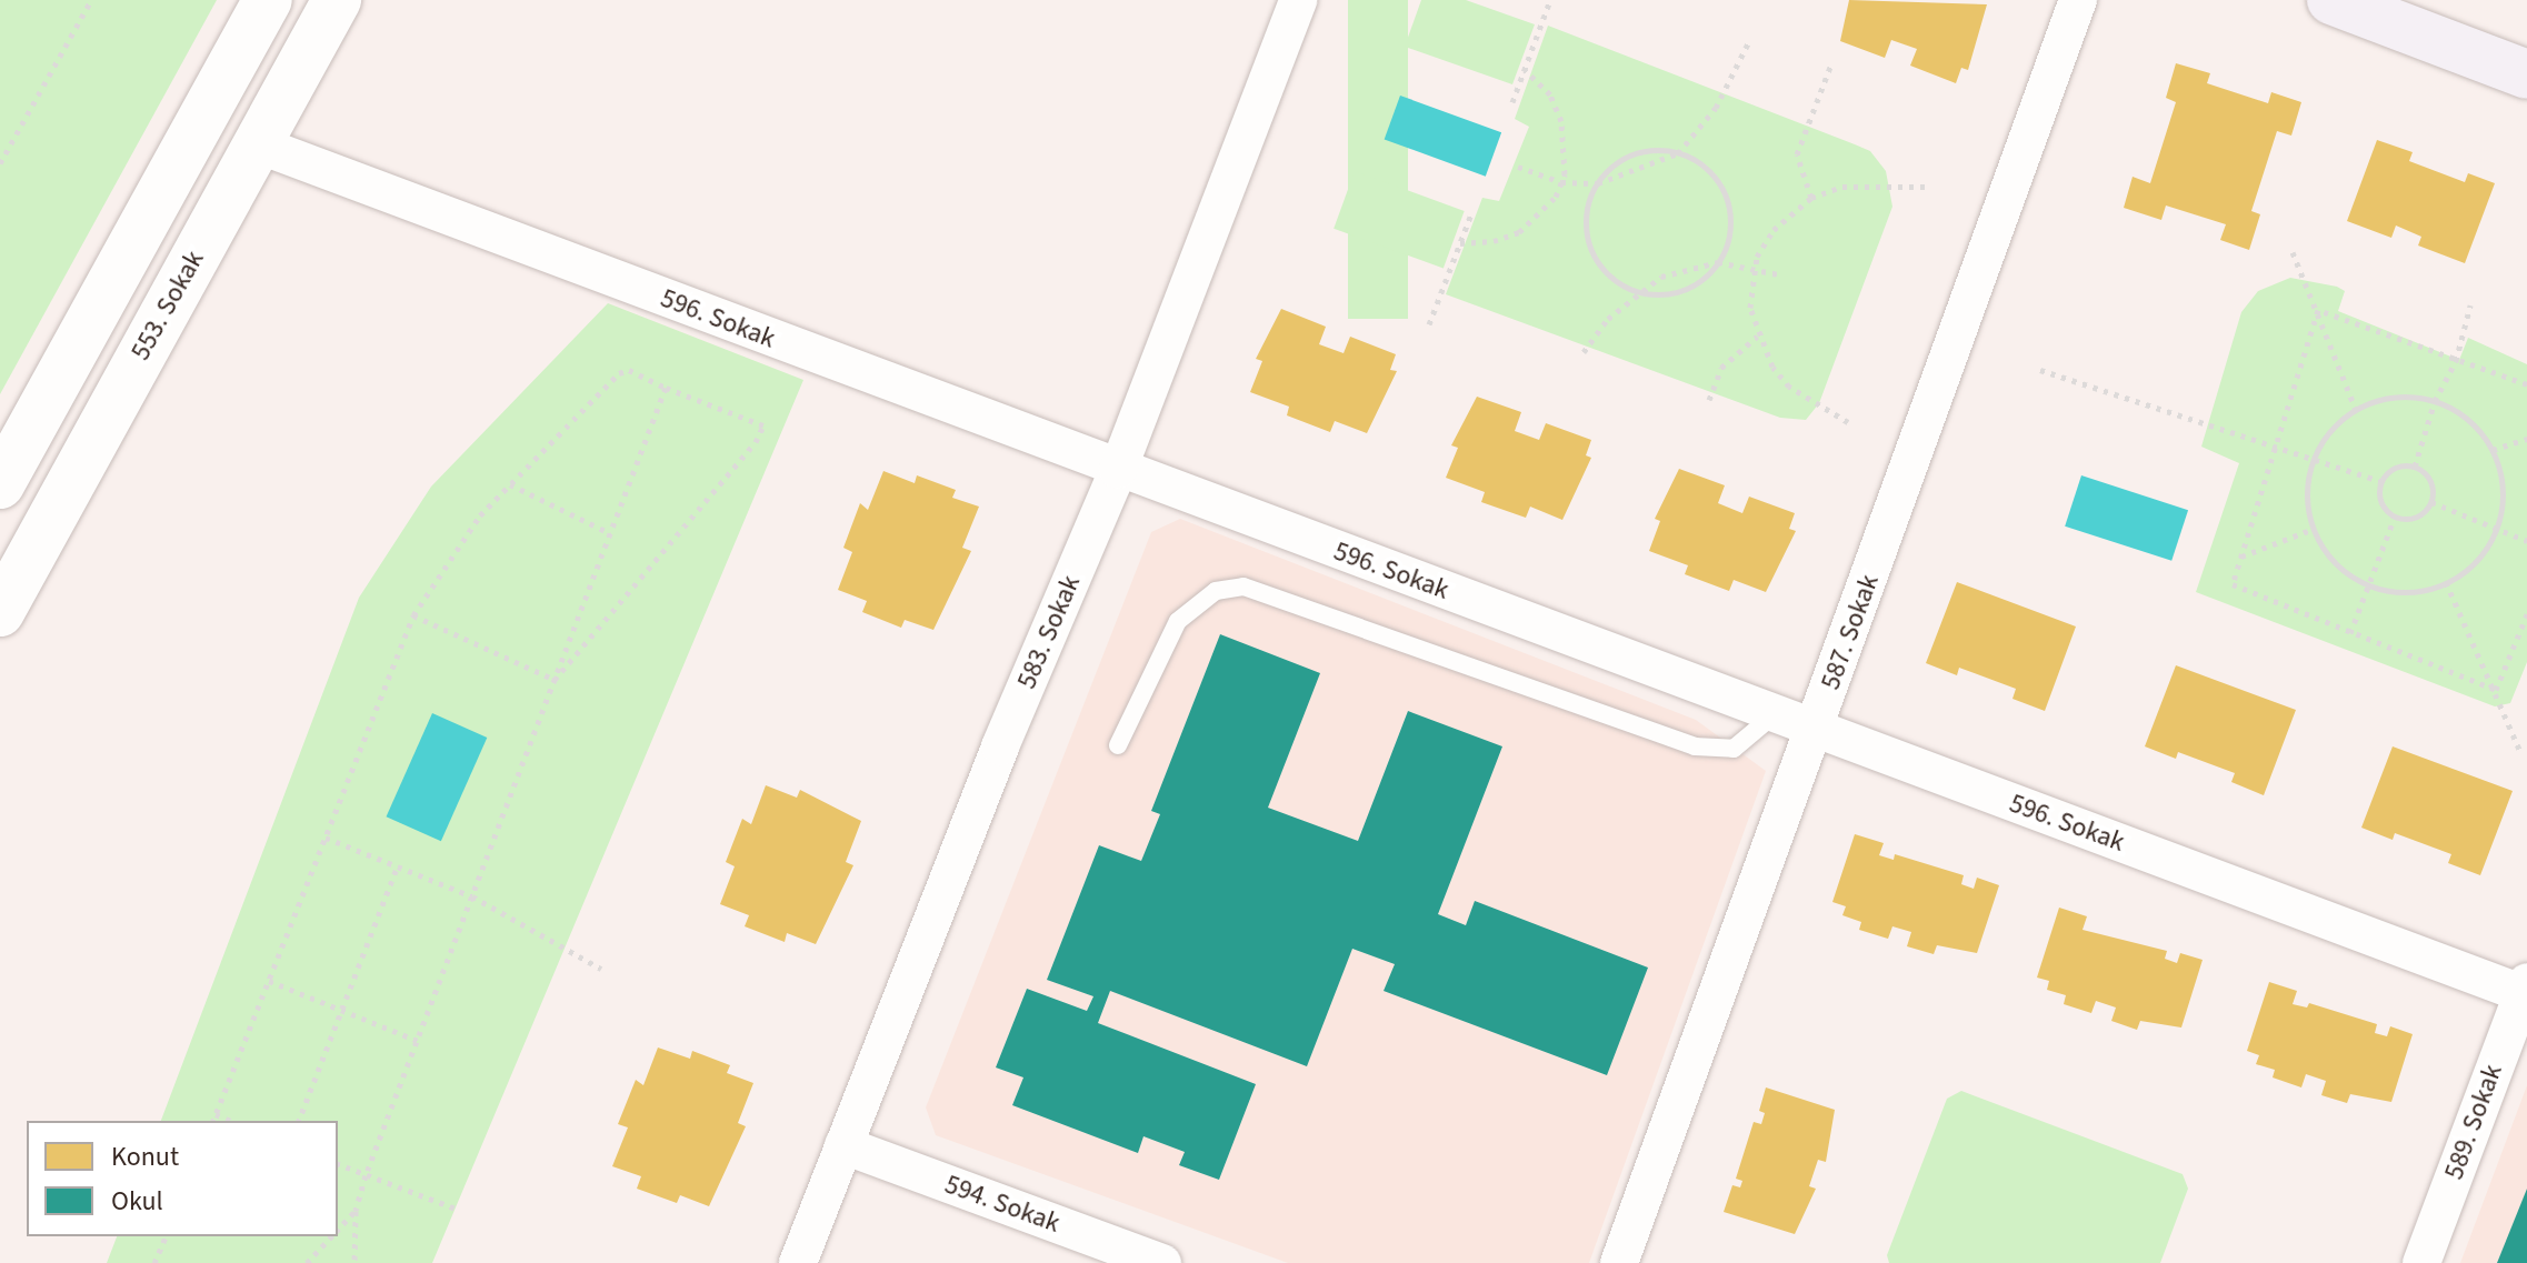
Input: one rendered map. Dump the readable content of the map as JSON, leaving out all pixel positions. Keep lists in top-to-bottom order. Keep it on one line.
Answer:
{"streets":{"main road":["553. Sokak"],"street":["596. Sokak","583. Sokak","587. Sokak","589. Sokak","594. Sokak"]},"crossings":[["553. Sokak","596. Sokak"],["596. Sokak","583. Sokak"],["596. Sokak","587. Sokak"],["596. Sokak","589. Sokak"],["583. Sokak","594. Sokak"]],"legend":["Konut","Okul"]}
